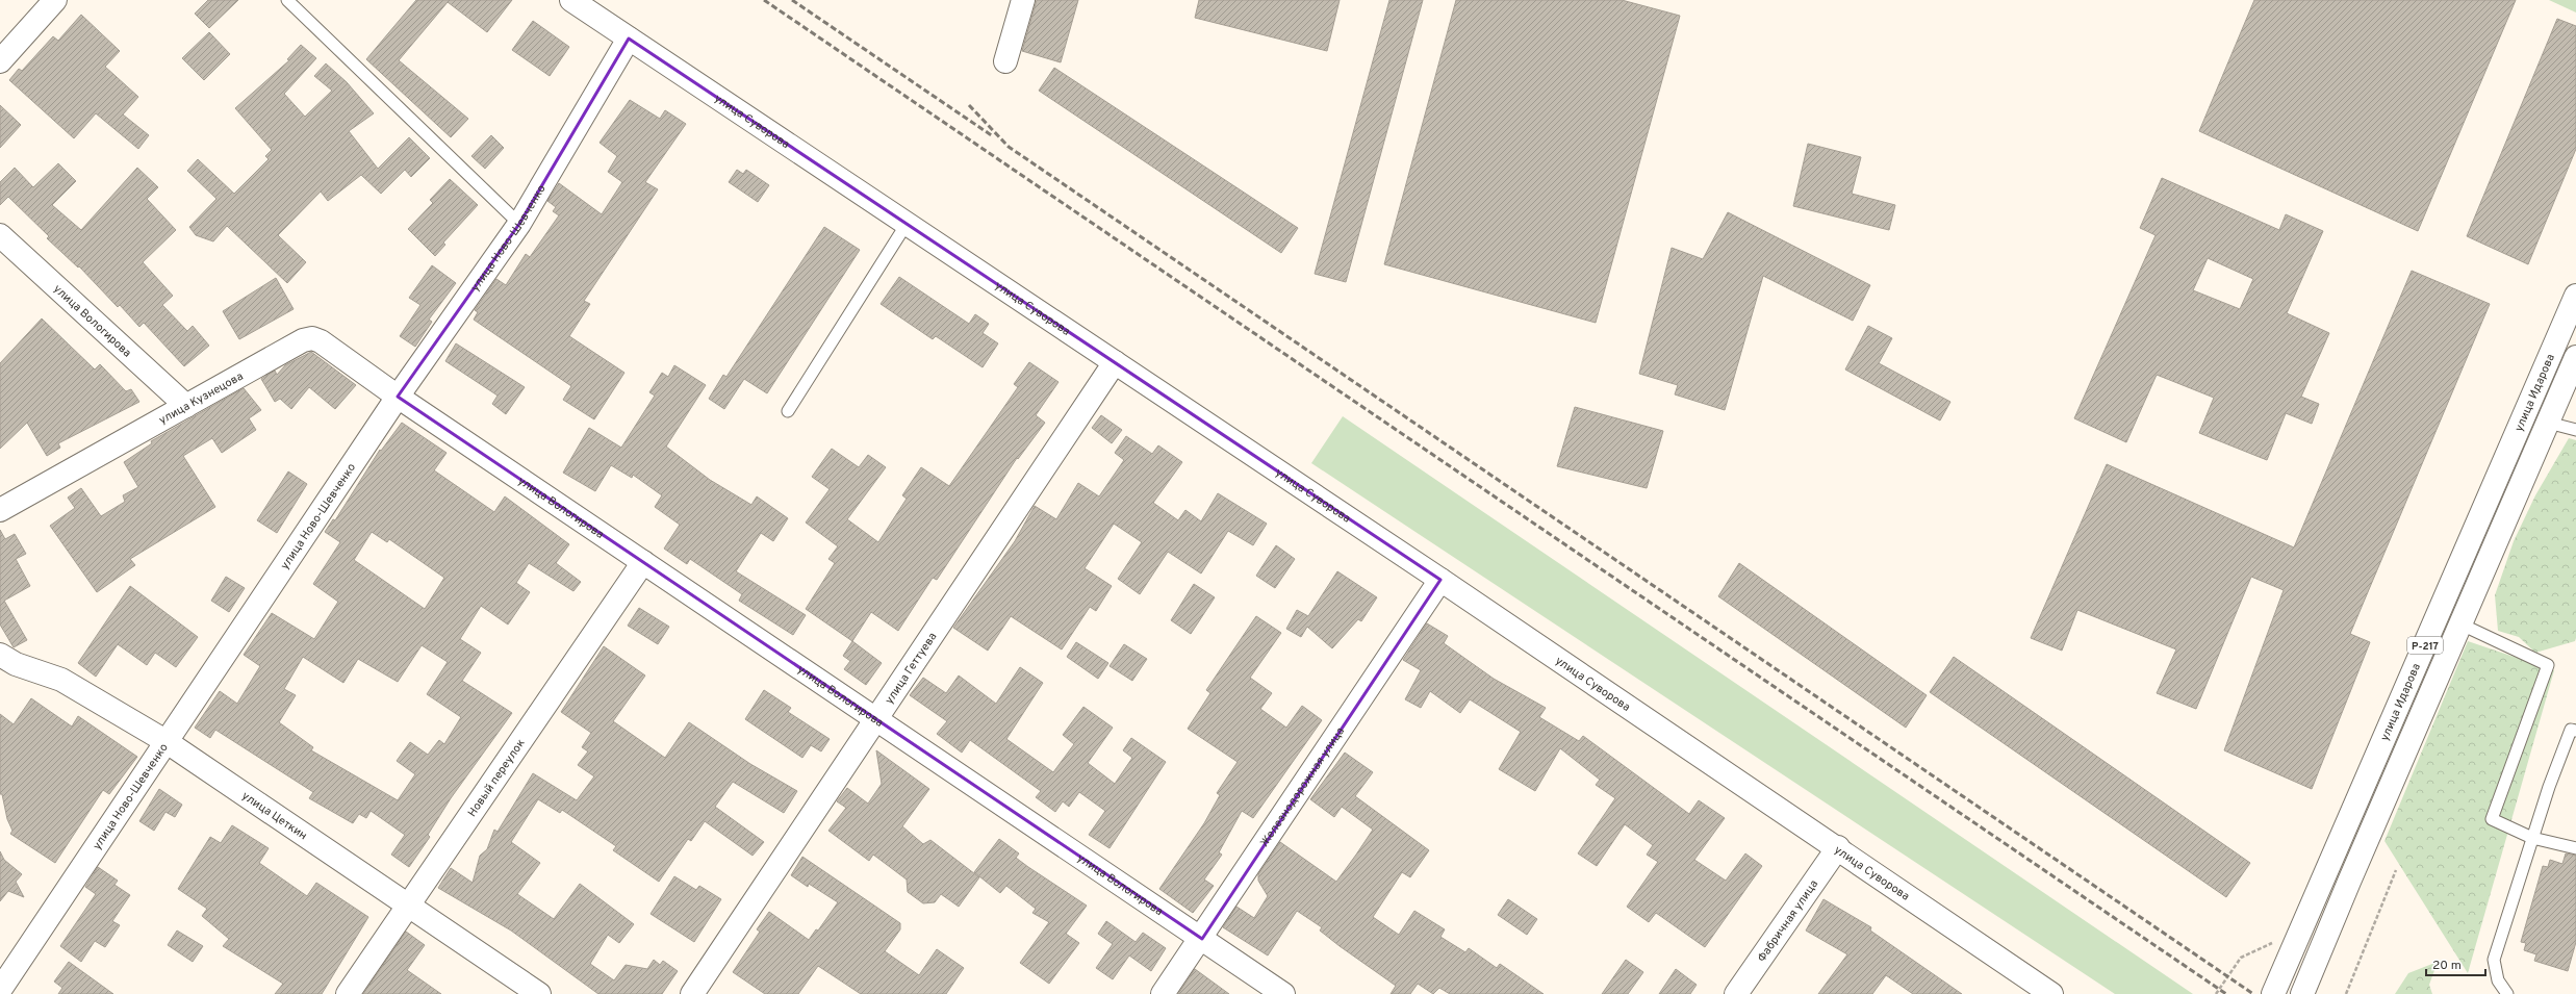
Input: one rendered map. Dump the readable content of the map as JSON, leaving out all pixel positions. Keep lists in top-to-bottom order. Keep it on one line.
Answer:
{"streets":{"street":["улица Суворова","улица Ново-Шевченко","улица Вологирова","улица Идарова","улица Кузнецова","Р-217","улица Геттуева","Новый переулок","Железнодорожная улица","улица Цеткин","Фабричная улица"]},"crossings":[["улица Суворова","улица Ново-Шевченко"],["улица Суворова","улица Геттуева"],["улица Суворова","Железнодорожная улица"],["улица Суворова","Фабричная улица"],["улица Ново-Шевченко","улица Вологирова"],["улица Ново-Шевченко","улица Кузнецова"],["улица Ново-Шевченко","улица Цеткин"],["улица Вологирова","улица Кузнецова"],["улица Вологирова","улица Геттуева"],["улица Вологирова","Новый переулок"],["улица Вологирова","Железнодорожная улица"],["Новый переулок","улица Цеткин"]],"scale_bar":"20 m"}
